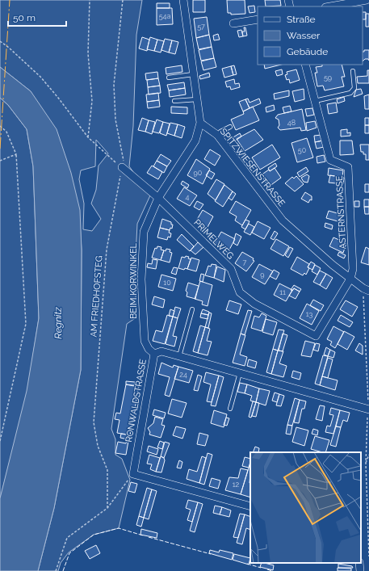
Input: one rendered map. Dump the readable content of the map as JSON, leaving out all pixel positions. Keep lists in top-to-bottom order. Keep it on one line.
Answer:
{"streets":{"street":["SPITZWIESENSTRASSE","ASTERNSTRASSE","PRIMELWEG","BEIM KORWINKEL","RONWALDSTRASSE"],"path":["AM FRIEDHOFSTEG"]},"crossings":[["SPITZWIESENSTRASSE","ASTERNSTRASSE"],["SPITZWIESENSTRASSE","PRIMELWEG"],["SPITZWIESENSTRASSE","BEIM KORWINKEL"],["ASTERNSTRASSE","PRIMELWEG"],["PRIMELWEG","BEIM KORWINKEL"],["PRIMELWEG","AM FRIEDHOFSTEG"],["BEIM KORWINKEL","RONWALDSTRASSE"]],"water":["Regnitz"],"house_numbers":["54a","57","59","48","50","90","4","7","9","10","11","13","24","12"],"legend":["Straße","Wasser","Gebäude"],"scale_bar":"50 m"}
